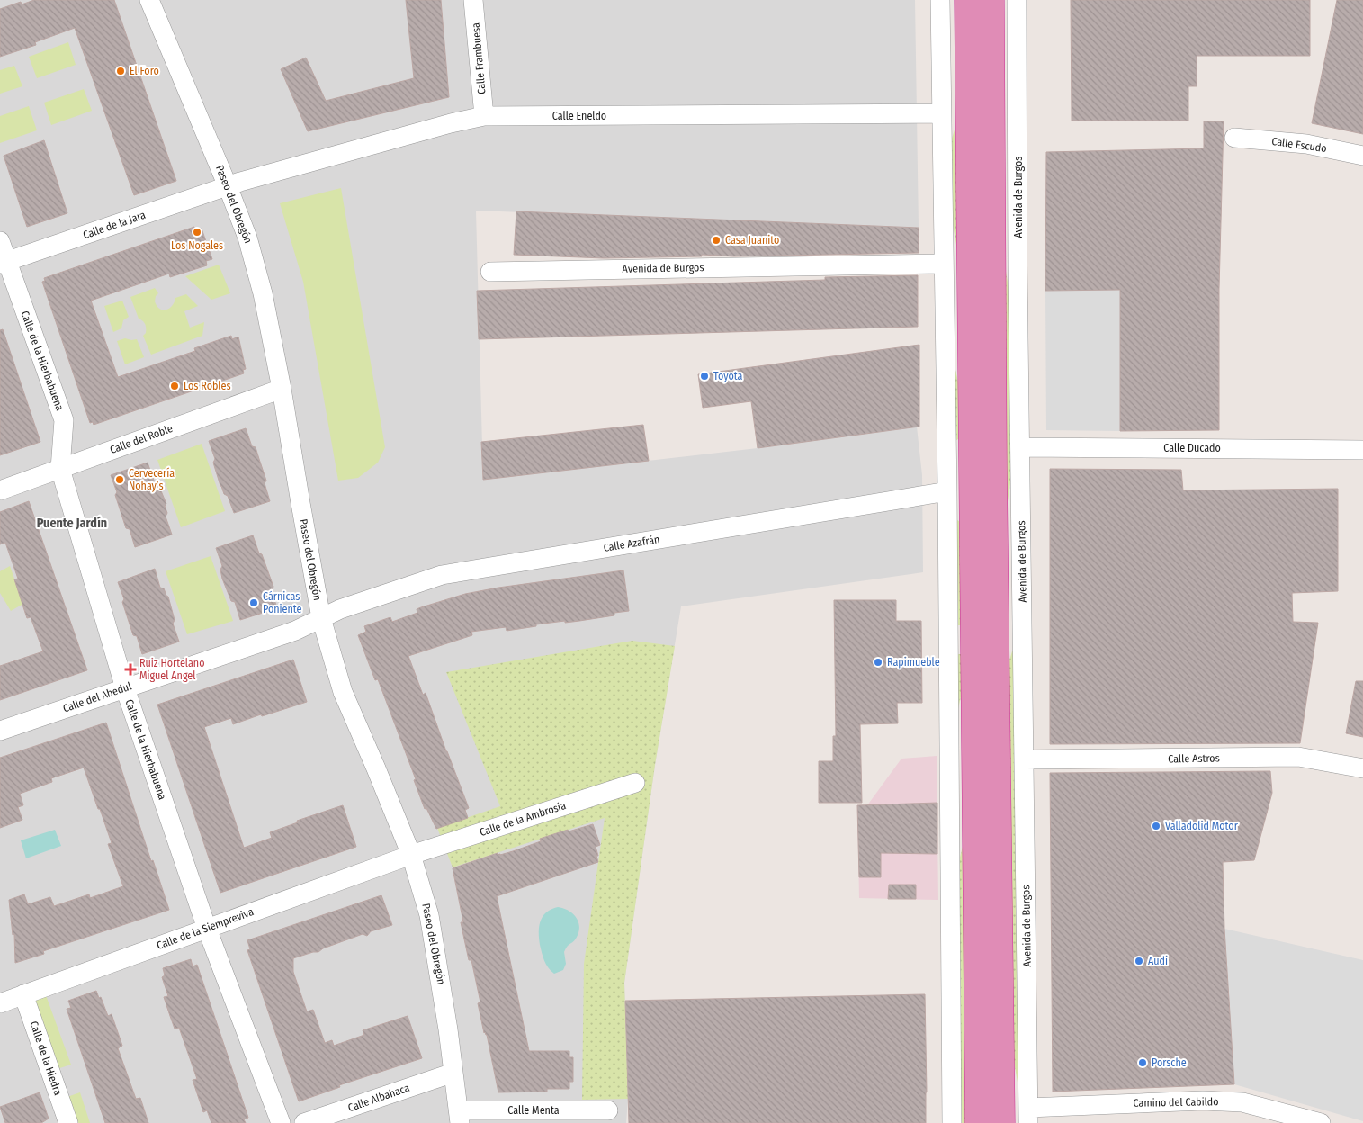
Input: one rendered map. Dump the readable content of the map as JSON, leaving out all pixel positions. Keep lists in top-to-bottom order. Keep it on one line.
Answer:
{"streets":{"street":["Calle Frambuesa","Calle Eneldo","Calle Escudo","Avenida de Burgos","Paseo del Obregón","Calle de la Jara","Calle de la Hierbabuena","Calle del Roble","Calle Ducado","Calle Azafrán","Calle del Abedul","Calle Astros","Calle de la Ambrosía","Calle de la Siempreviva","Calle de la Hiedra","Calle Albahaca","Camino del Cabildo","Calle Menta"]},"crossings":[["Calle Frambuesa","Calle Eneldo"],["Calle Eneldo","Paseo del Obregón"],["Calle Eneldo","Calle de la Jara"],["Avenida de Burgos","Calle Ducado"],["Avenida de Burgos","Calle Astros"],["Avenida de Burgos","Camino del Cabildo"],["Paseo del Obregón","Calle de la Jara"],["Paseo del Obregón","Calle del Roble"],["Paseo del Obregón","Calle Azafrán"],["Paseo del Obregón","Calle del Abedul"],["Paseo del Obregón","Calle de la Ambrosía"],["Paseo del Obregón","Calle de la Siempreviva"],["Paseo del Obregón","Calle Albahaca"],["Paseo del Obregón","Calle Menta"],["Calle de la Jara","Calle de la Hierbabuena"],["Calle de la Hierbabuena","Calle del Roble"],["Calle de la Hierbabuena","Calle del Abedul"],["Calle de la Hierbabuena","Calle de la Siempreviva"],["Calle Azafrán","Calle del Abedul"],["Calle de la Ambrosía","Calle de la Siempreviva"],["Calle de la Siempreviva","Calle de la Hiedra"]],"districts":["Puente Jardín"],"places":{"other":["El Foro","Los Nogales","Casa Juanito","Toyota","Los Robles","Cervecería Nohay’s","Cárnicas Poniente","Rapimueble","Valladolid Motor","Audi","Porsche"],"health":["Ruiz Hortelano Miguel Angel"]}}
